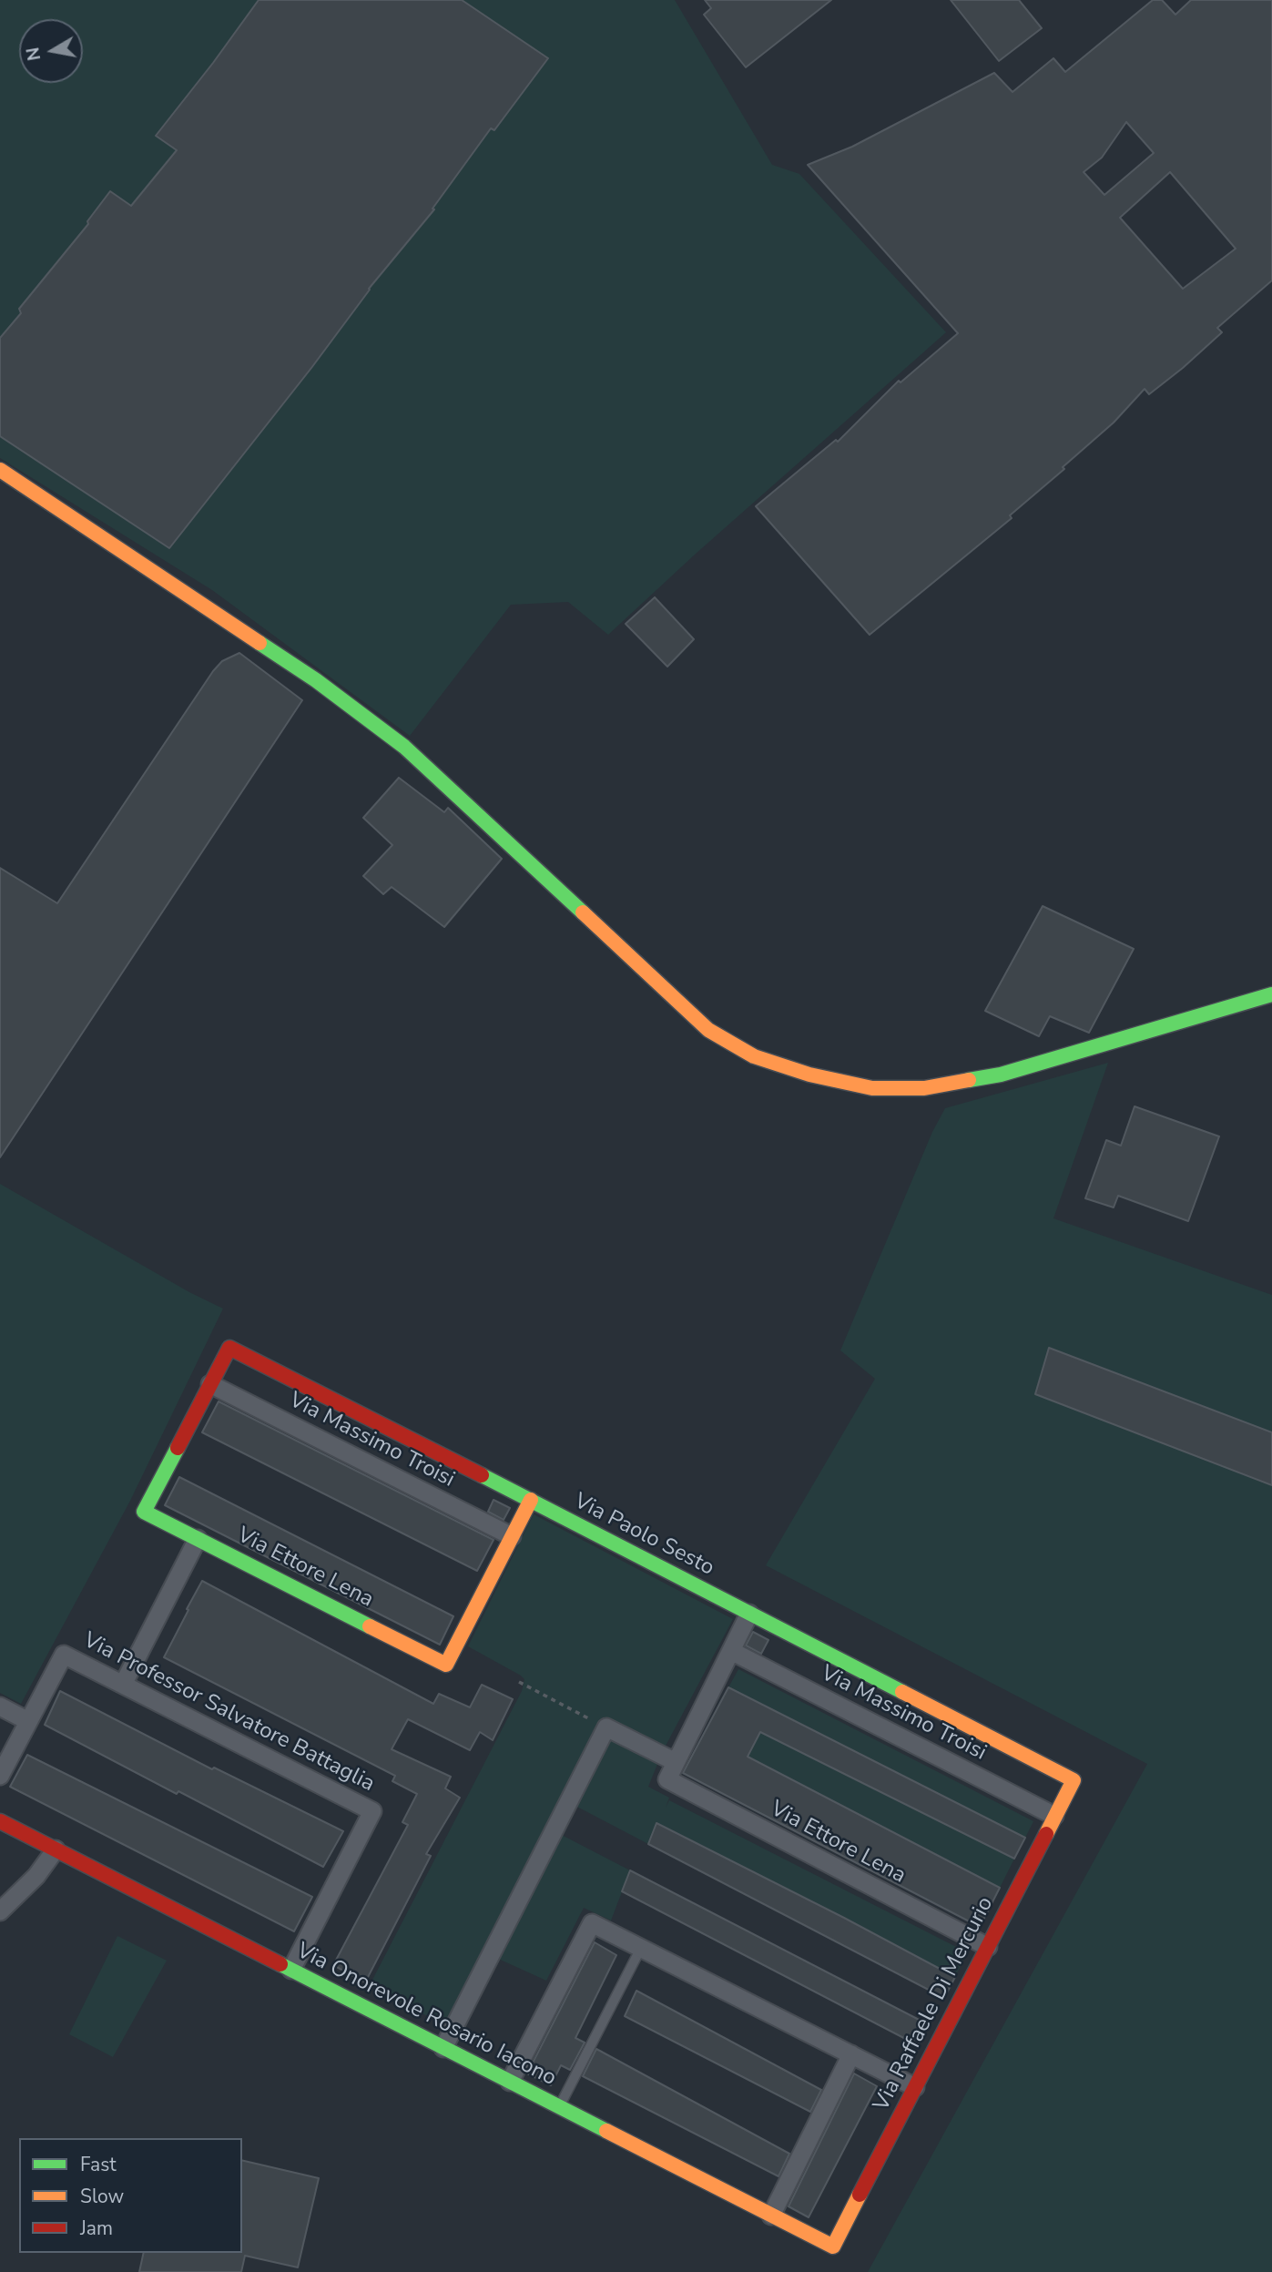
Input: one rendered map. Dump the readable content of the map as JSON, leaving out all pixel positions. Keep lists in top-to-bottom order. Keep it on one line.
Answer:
{"streets":{"street":["Via Massimo Troisi","Via Paolo Sesto","Via Ettore Lena","Via Professor Salvatore Battaglia","Via Raffaele Di Mercurio","Via Onorevole Rosario Iacono"]},"crossings":[["Via Massimo Troisi","Via Paolo Sesto"],["Via Massimo Troisi","Via Ettore Lena"],["Via Massimo Troisi","Via Raffaele Di Mercurio"],["Via Paolo Sesto","Via Ettore Lena"],["Via Paolo Sesto","Via Raffaele Di Mercurio"],["Via Ettore Lena","Via Raffaele Di Mercurio"],["Via Professor Salvatore Battaglia","Via Onorevole Rosario Iacono"],["Via Raffaele Di Mercurio","Via Onorevole Rosario Iacono"]],"legend":["Fast","Slow","Jam"],"north":"left"}
